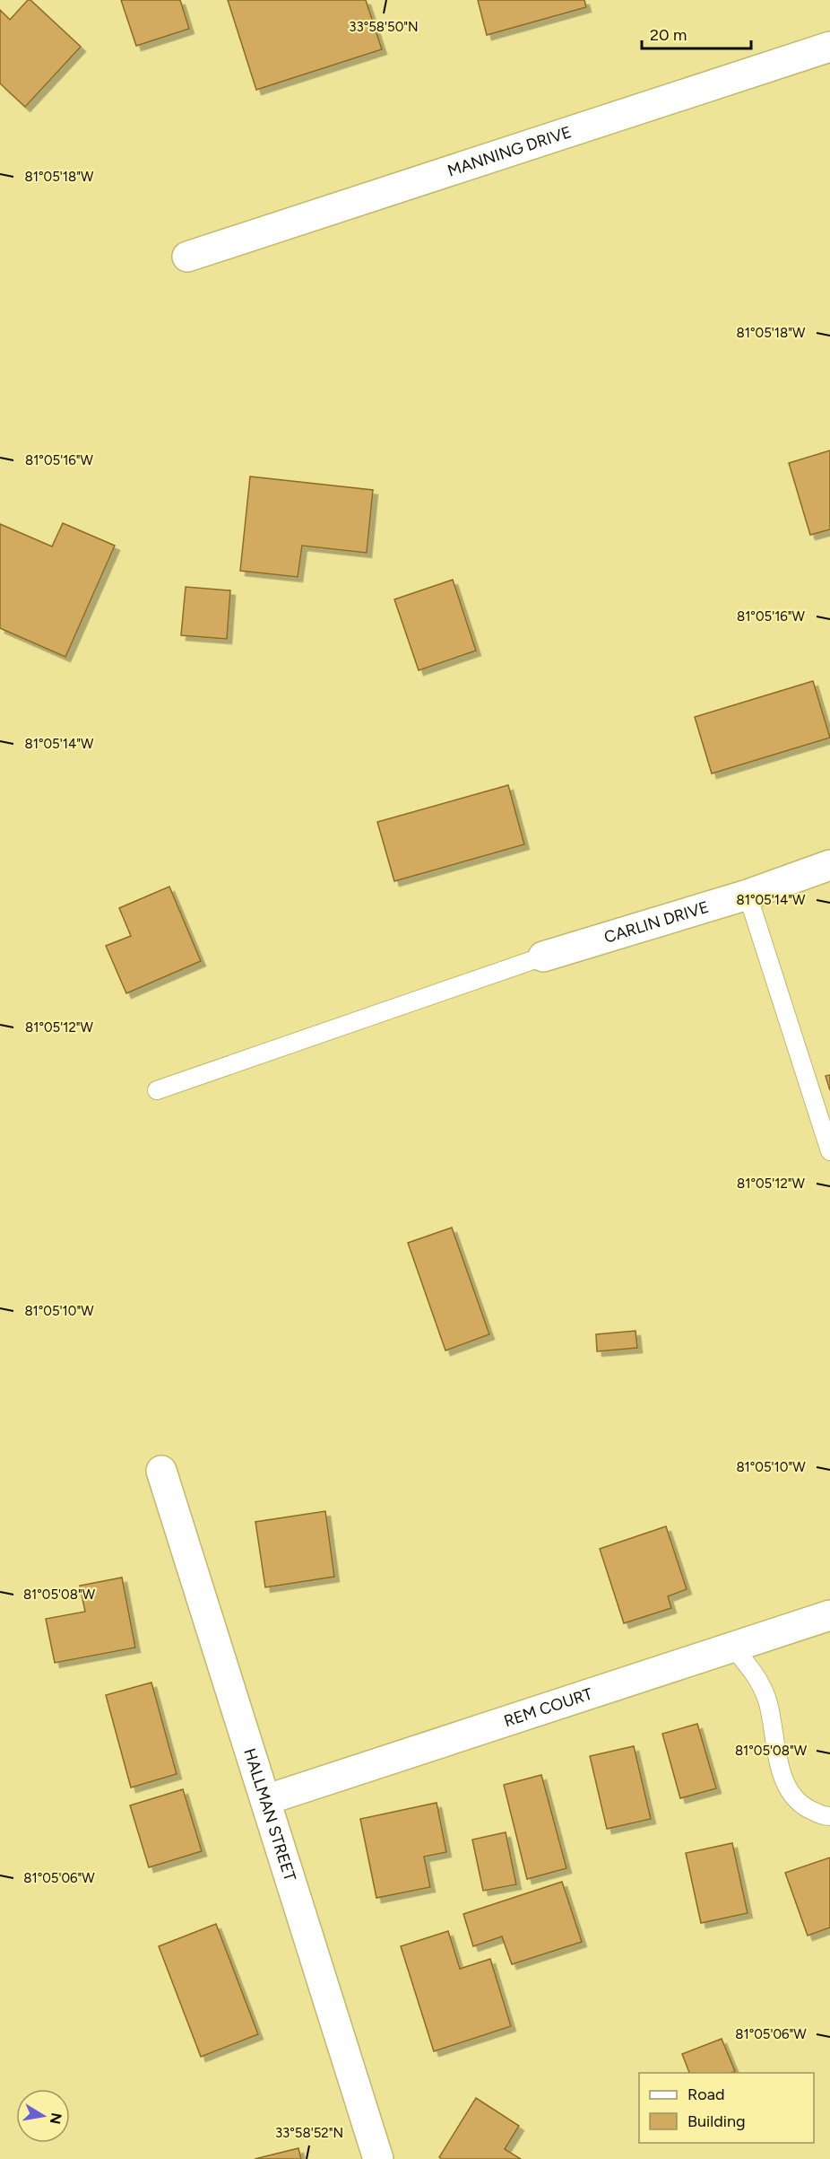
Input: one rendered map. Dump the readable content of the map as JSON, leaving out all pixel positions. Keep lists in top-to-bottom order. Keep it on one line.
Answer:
{"streets":{"street":["MANNING DRIVE","CARLIN DRIVE","REM COURT","HALLMAN STREET"]},"crossings":[["REM COURT","HALLMAN STREET"]],"legend":["Road","Building"],"scale_bar":"20 m","north":"right","coordinates":["33°58'50\"N","81°05'18\"W","81°05'16\"W","81°05'14\"W","81°05'12\"W","81°05'10\"W","81°05'08\"W","81°05'06\"W","33°58'52\"N"]}
